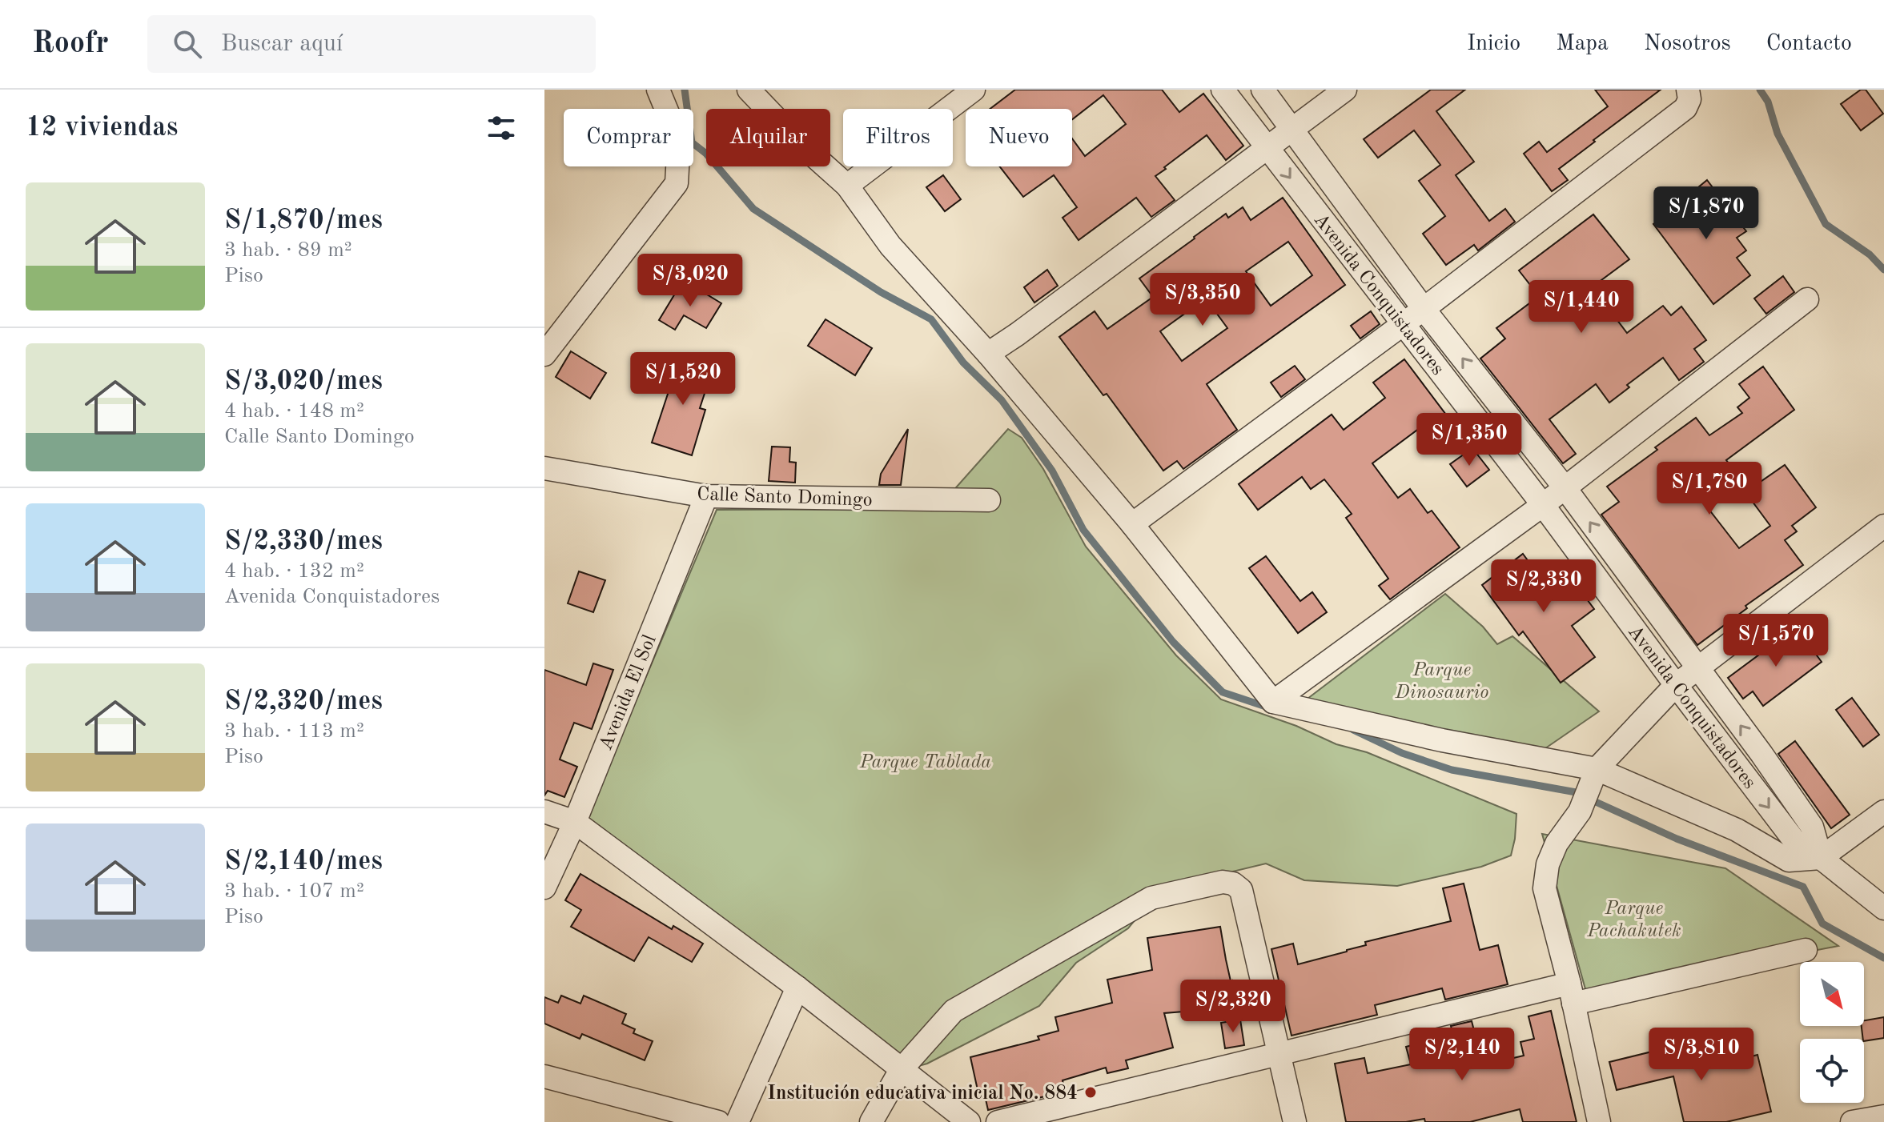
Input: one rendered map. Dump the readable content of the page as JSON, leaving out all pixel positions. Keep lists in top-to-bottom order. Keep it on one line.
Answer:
{"streets":{"street":["Avenida Conquistadores","Calle Santo Domingo","Avenida El Sol"]},"crossings":[["Calle Santo Domingo","Avenida El Sol"]],"parks":["Parque Dinosaurio","Parque Tablada","Parque Pachakutek"],"places":["Institución educativa inicial No. 884"],"north":"bottom right","page":{"header":"Roofr","search":"Buscar aquí","nav":["Inicio","Mapa","Nosotros","Contacto"],"heading":"12 viviendas","chip":["Comprar","Alquilar","Filtros","Nuevo"],"list":[{"name":"S/1,870/mes","note":"3 hab. · 89 m² · Piso"},{"name":"S/3,020/mes","note":"4 hab. · 148 m² · Calle Santo Domingo"},{"name":"S/2,330/mes","note":"4 hab. · 132 m² · Avenida Conquistadores"},{"name":"S/2,320/mes","note":"3 hab. · 113 m² · Piso"},{"name":"S/2,140/mes","note":"3 hab. · 107 m² · Piso"}],"price":["S/1,870","S/3,020","S/3,350","S/1,440","S/1,520","S/1,350","S/1,780","S/2,330","S/1,570","S/2,320","S/2,140","S/3,810"]}}
